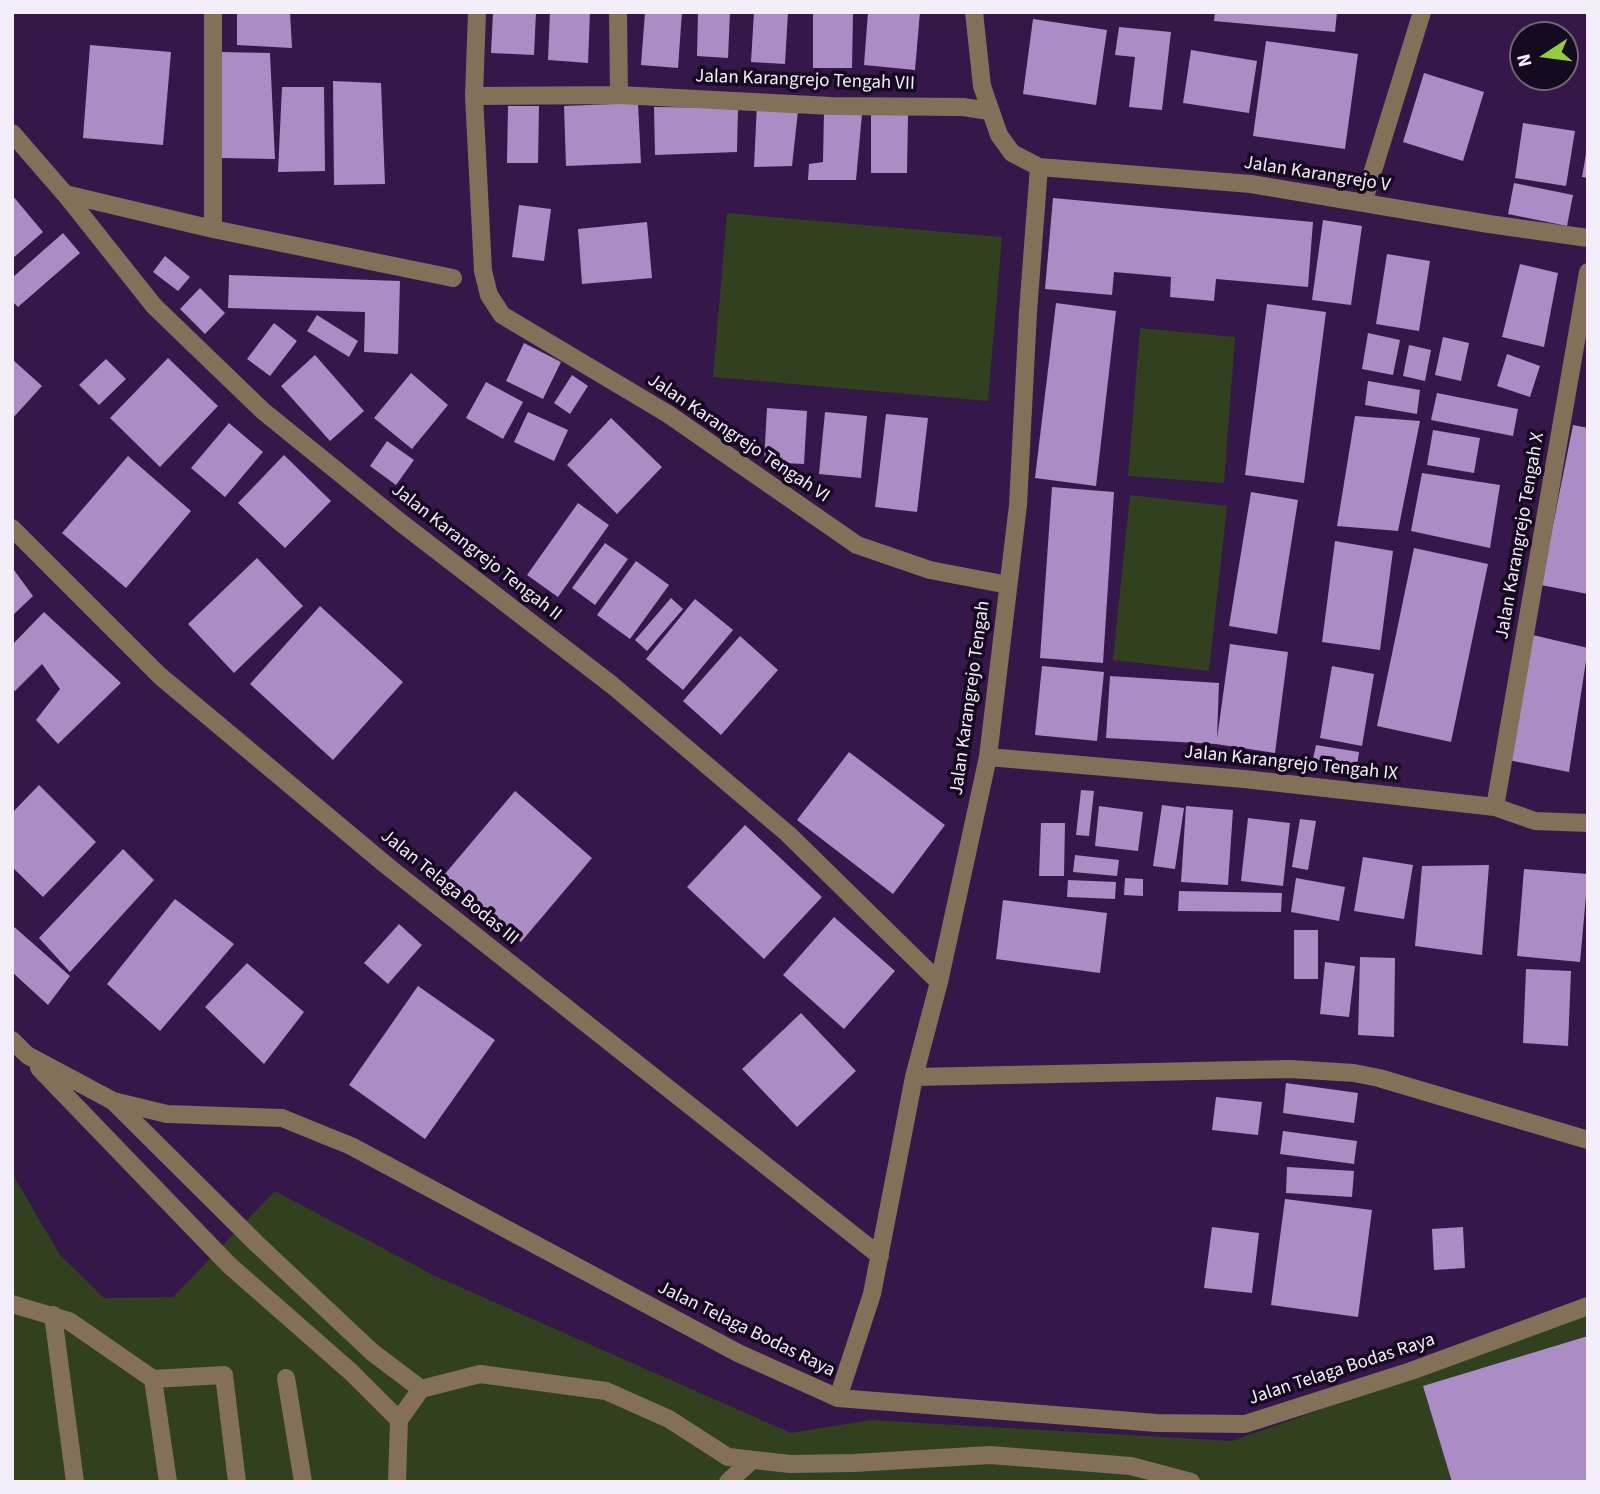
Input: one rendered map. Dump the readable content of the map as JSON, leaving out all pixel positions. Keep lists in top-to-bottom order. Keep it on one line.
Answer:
{"streets":{"street":["Jalan Karangrejo Tengah VII","Jalan Karangrejo V","Jalan Karangrejo Tengah VI","Jalan Karangrejo Tengah X","Jalan Karangrejo Tengah II","Jalan Karangrejo Tengah","Jalan Karangrejo Tengah IX","Jalan Telaga Bodas III","Jalan Telaga Bodas Raya"]},"crossings":[["Jalan Karangrejo Tengah VII","Jalan Karangrejo Tengah VI"],["Jalan Karangrejo V","Jalan Karangrejo Tengah"],["Jalan Karangrejo Tengah VI","Jalan Karangrejo Tengah"],["Jalan Karangrejo Tengah X","Jalan Karangrejo Tengah IX"],["Jalan Karangrejo Tengah II","Jalan Karangrejo Tengah"],["Jalan Karangrejo Tengah","Jalan Karangrejo Tengah IX"],["Jalan Karangrejo Tengah","Jalan Telaga Bodas III"],["Jalan Karangrejo Tengah","Jalan Telaga Bodas Raya"]],"north":"left"}
